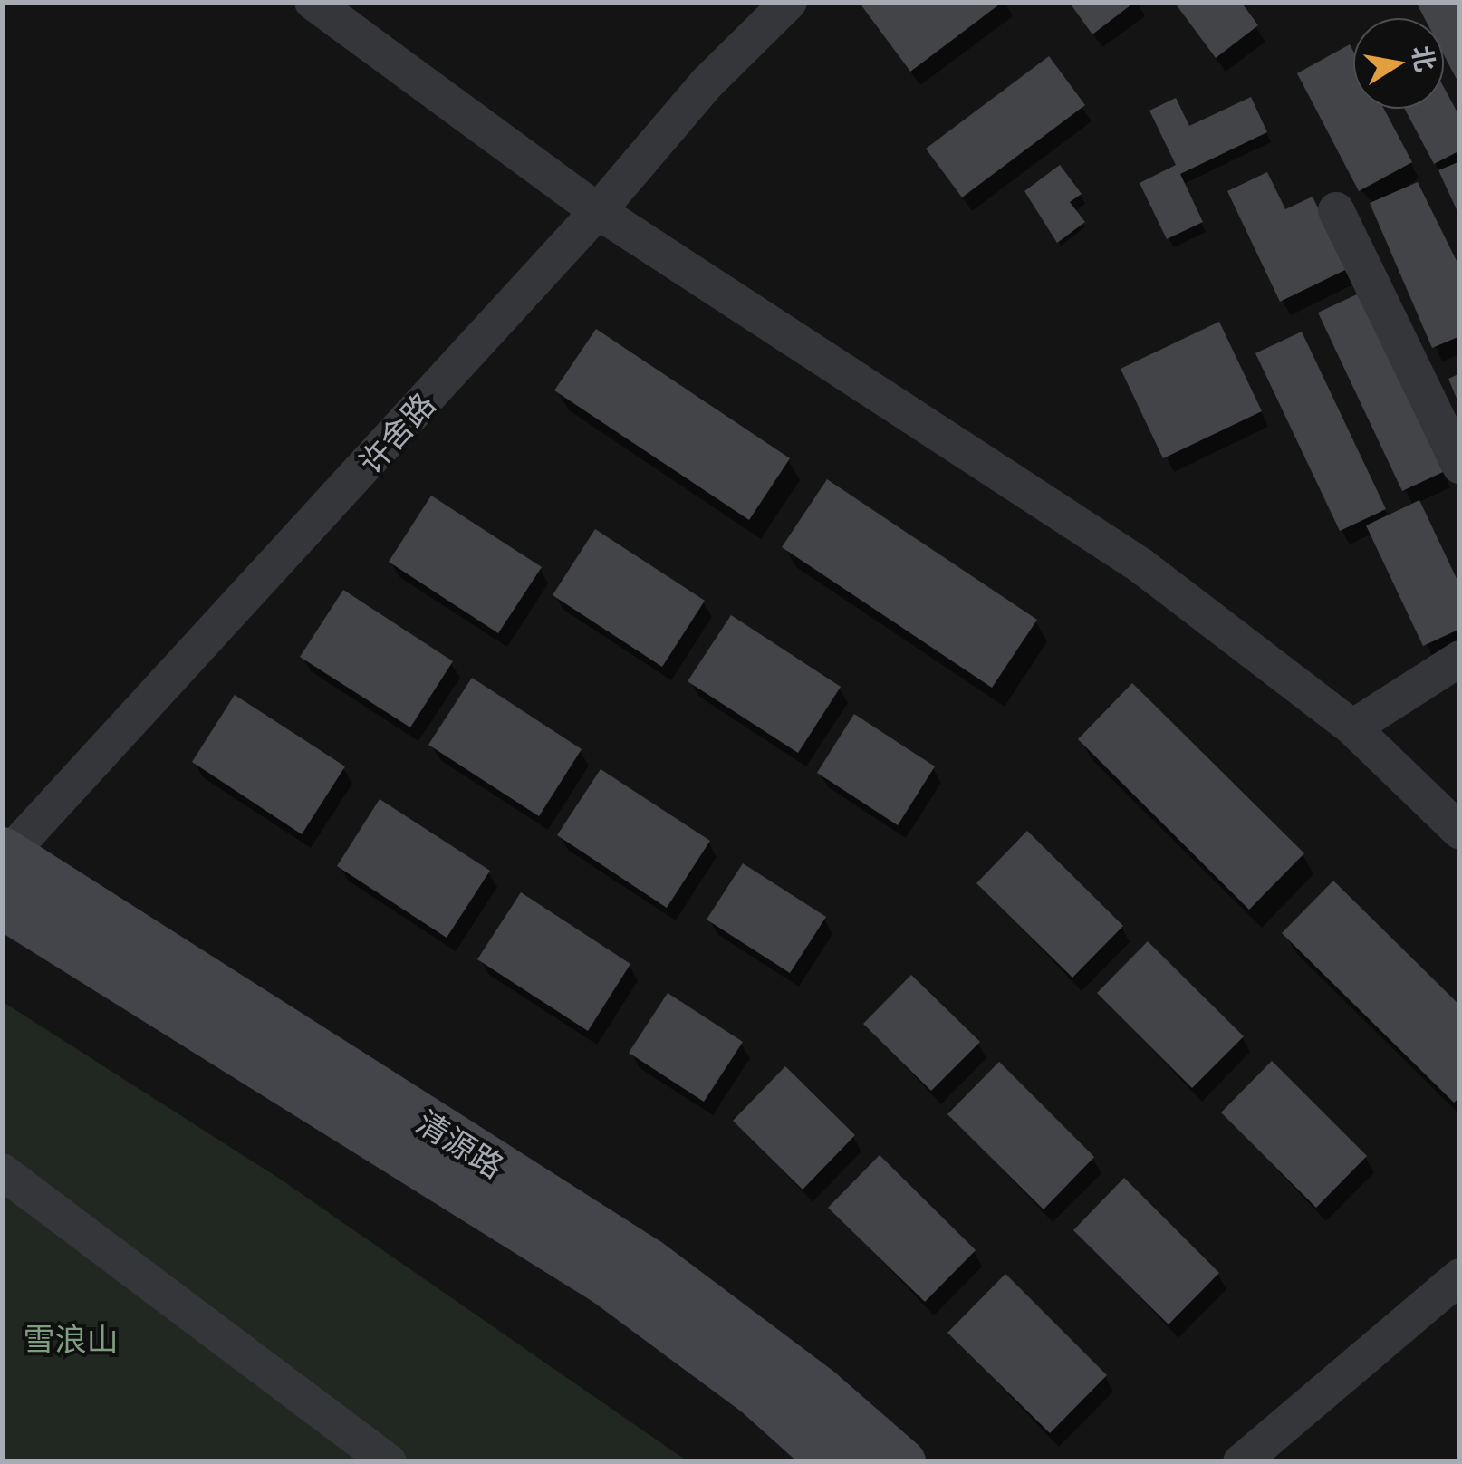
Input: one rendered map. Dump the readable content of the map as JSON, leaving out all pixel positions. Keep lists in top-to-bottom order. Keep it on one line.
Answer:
{"streets":{"street":["许舍路","清源路"]},"crossings":[["许舍路","清源路"]],"parks":["雪浪山"],"north":"right"}
